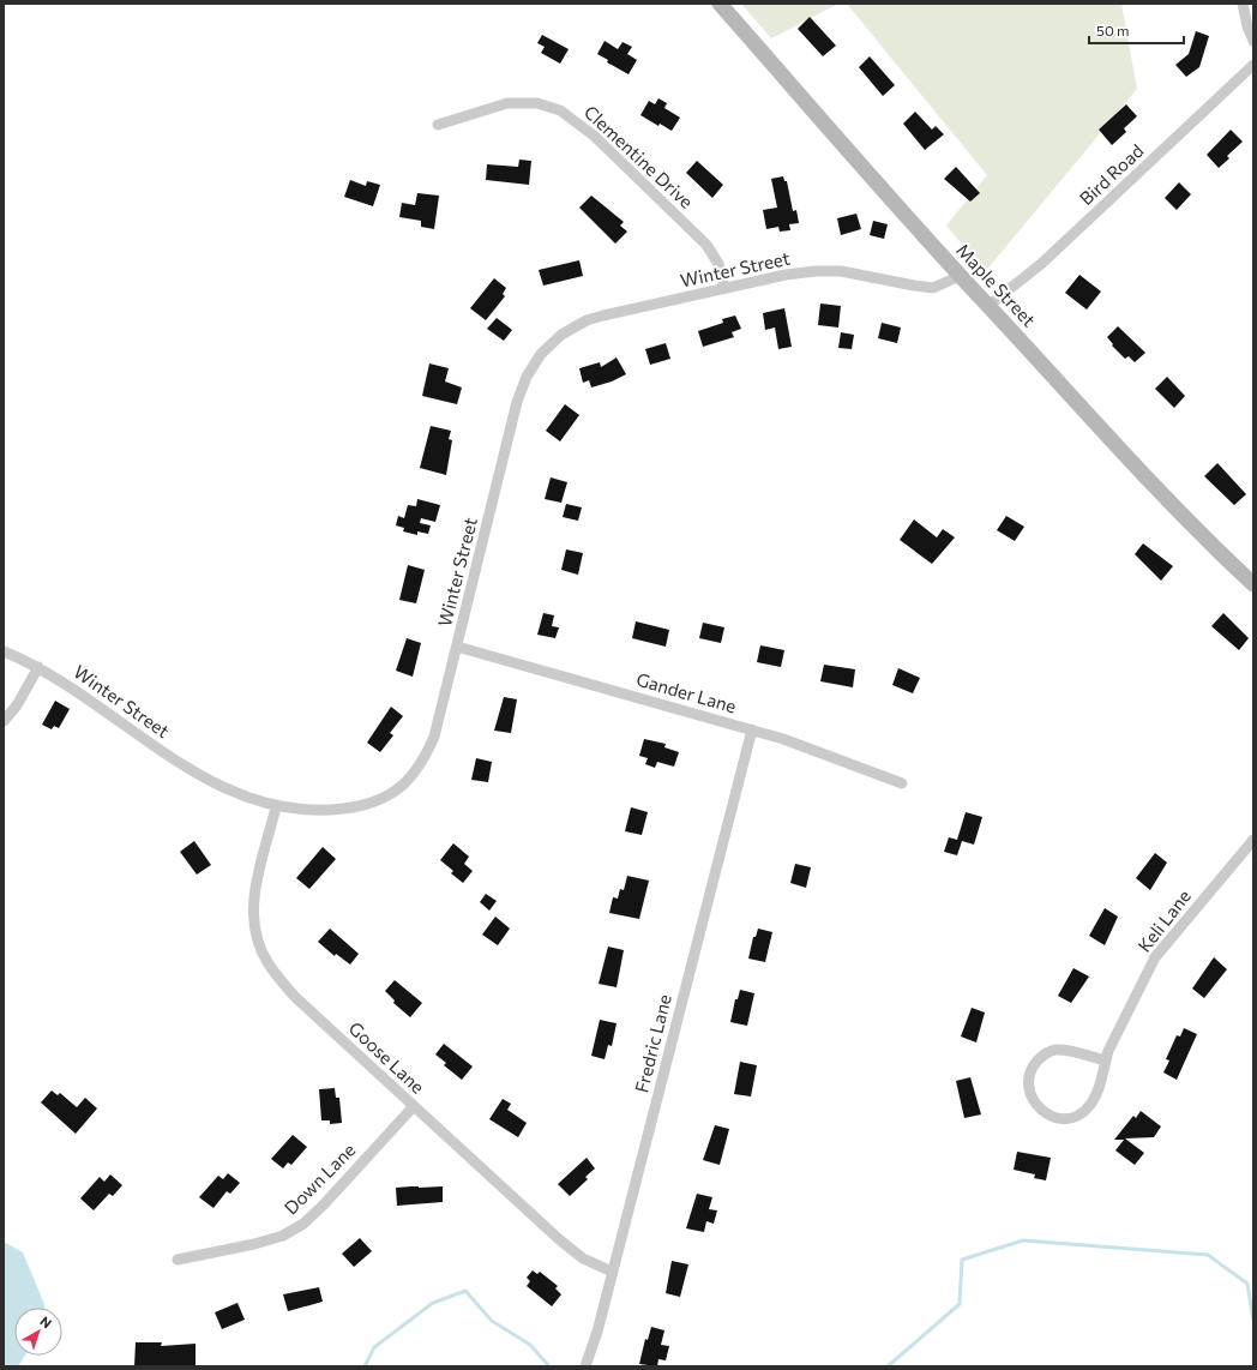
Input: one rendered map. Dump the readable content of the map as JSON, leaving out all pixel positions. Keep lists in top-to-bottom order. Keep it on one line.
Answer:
{"streets":{"street":["Clementine Drive","Bird Road","Winter Street","Maple Street","Gander Lane","Keli Lane","Fredric Lane","Goose Lane","Down Lane"]},"crossings":[["Clementine Drive","Winter Street"],["Bird Road","Maple Street"],["Winter Street","Maple Street"],["Winter Street","Gander Lane"],["Winter Street","Goose Lane"],["Gander Lane","Fredric Lane"],["Fredric Lane","Goose Lane"],["Goose Lane","Down Lane"]],"scale_bar":"50 m","north":"top right"}
